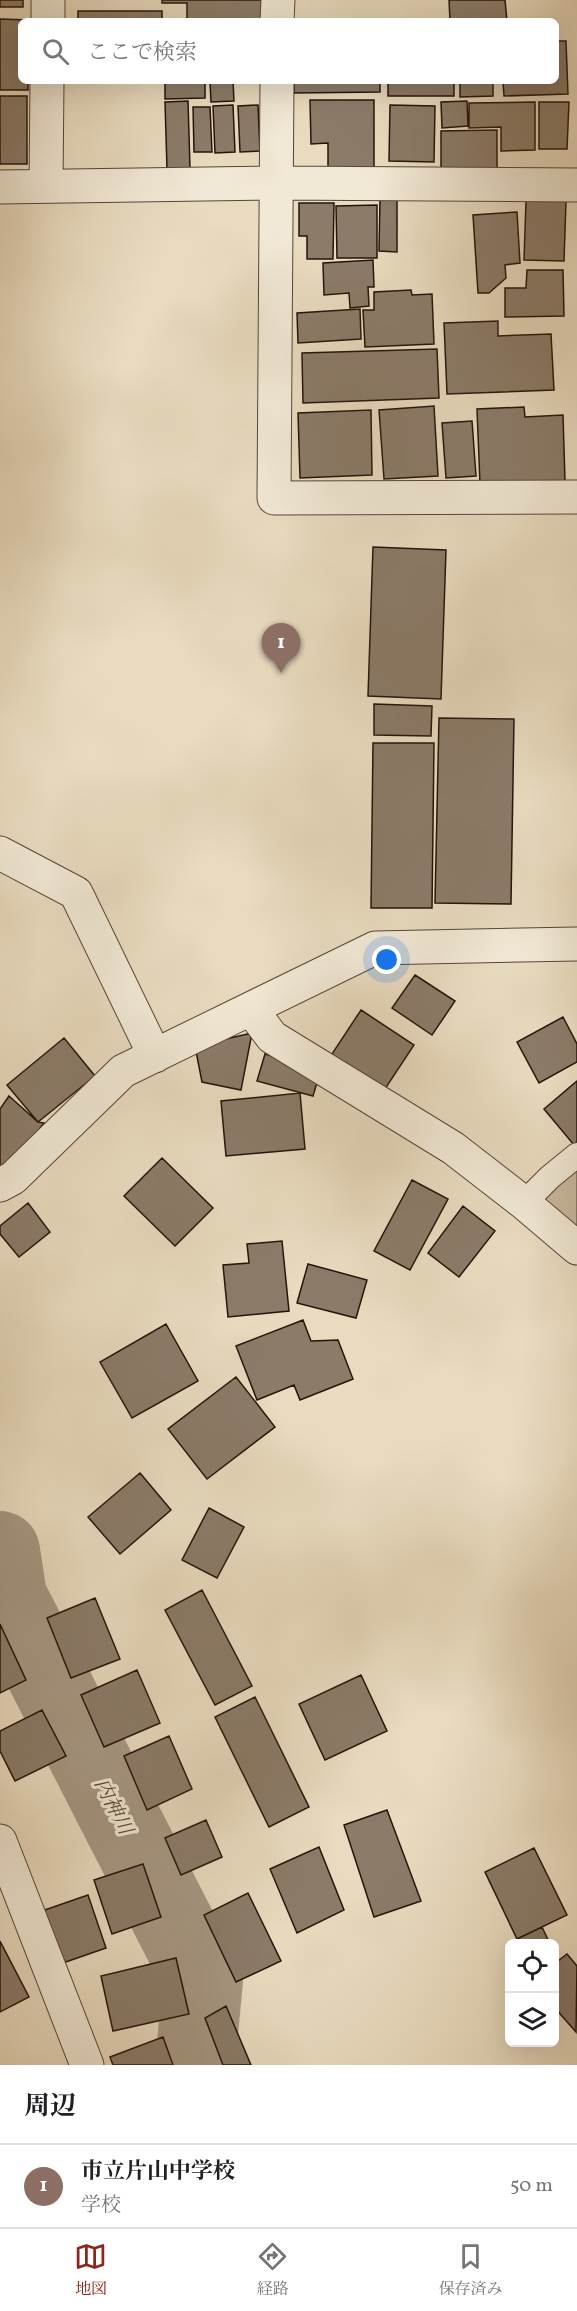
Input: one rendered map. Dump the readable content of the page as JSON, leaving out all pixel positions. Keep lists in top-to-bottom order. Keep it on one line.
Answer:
{"water":["内神川"],"page":{"search":"ここで検索","pins":"1","heading":"周辺","list":[{"mark":"1","name":"市立片山中学校","note":"学校","value":"50 m"}],"nav":["地図","経路","保存済み"]}}
